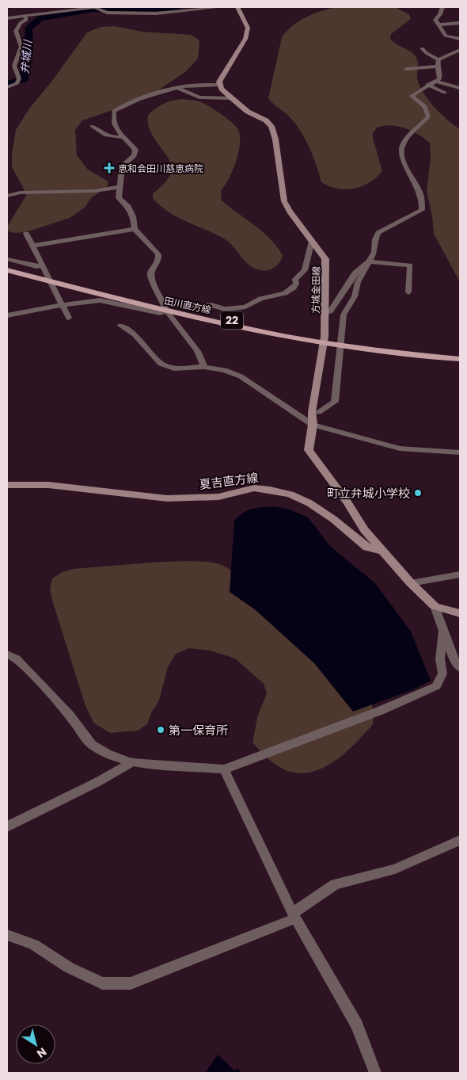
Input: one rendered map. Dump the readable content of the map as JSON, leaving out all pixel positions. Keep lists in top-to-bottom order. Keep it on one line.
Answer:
{"streets":{"main road":["方城金田線","田川直方線","22","夏吉直方線"]},"crossings":[["方城金田線","田川直方線"],["方城金田線","夏吉直方線"]],"water":["弁城川"],"places":{"health":["恵和会田川慈恵病院"],"other":["町立弁城小学校","第一保育所"]},"north":"bottom right"}
